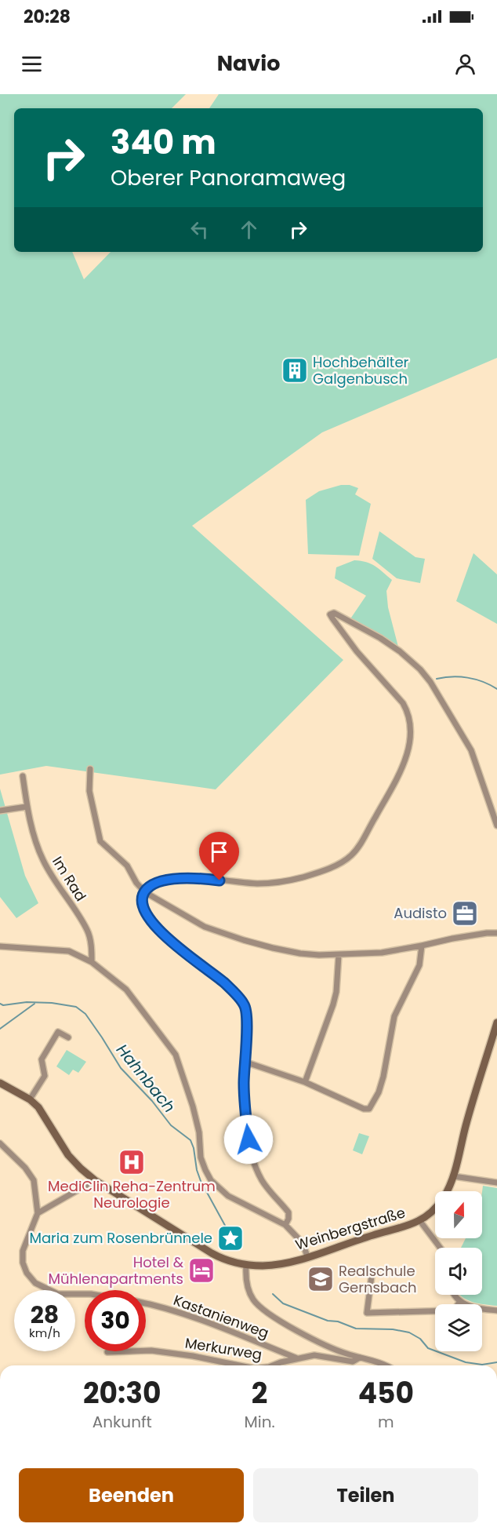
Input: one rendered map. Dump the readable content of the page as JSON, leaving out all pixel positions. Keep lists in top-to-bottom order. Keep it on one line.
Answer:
{"streets":{"street":["Im Rad","Weinbergstraße","Kastanienweg","Merkurweg"]},"crossings":[["Kastanienweg","Merkurweg"]],"water":["Hahnbach"],"places":{"building":["Hochbehälter Galgenbusch"],"office":["Audisto"],"hospital":["MediClin Reha-Zentrum Neurologie"],"place":["Maria zum Rosenbrünnele"],"hotel":["Hotel & Mühlenapartments"],"school or university":["Realschule Gernsbach"]},"north":"top","page":{"status":"20:28","header":"Navio","turn":["340 m","Oberer Panoramaweg"],"speed":"28 km/h","limit":"30","eta":["20:30","Ankunft","2","Min.","450","m"],"buttons":["Beenden","Teilen"]}}
